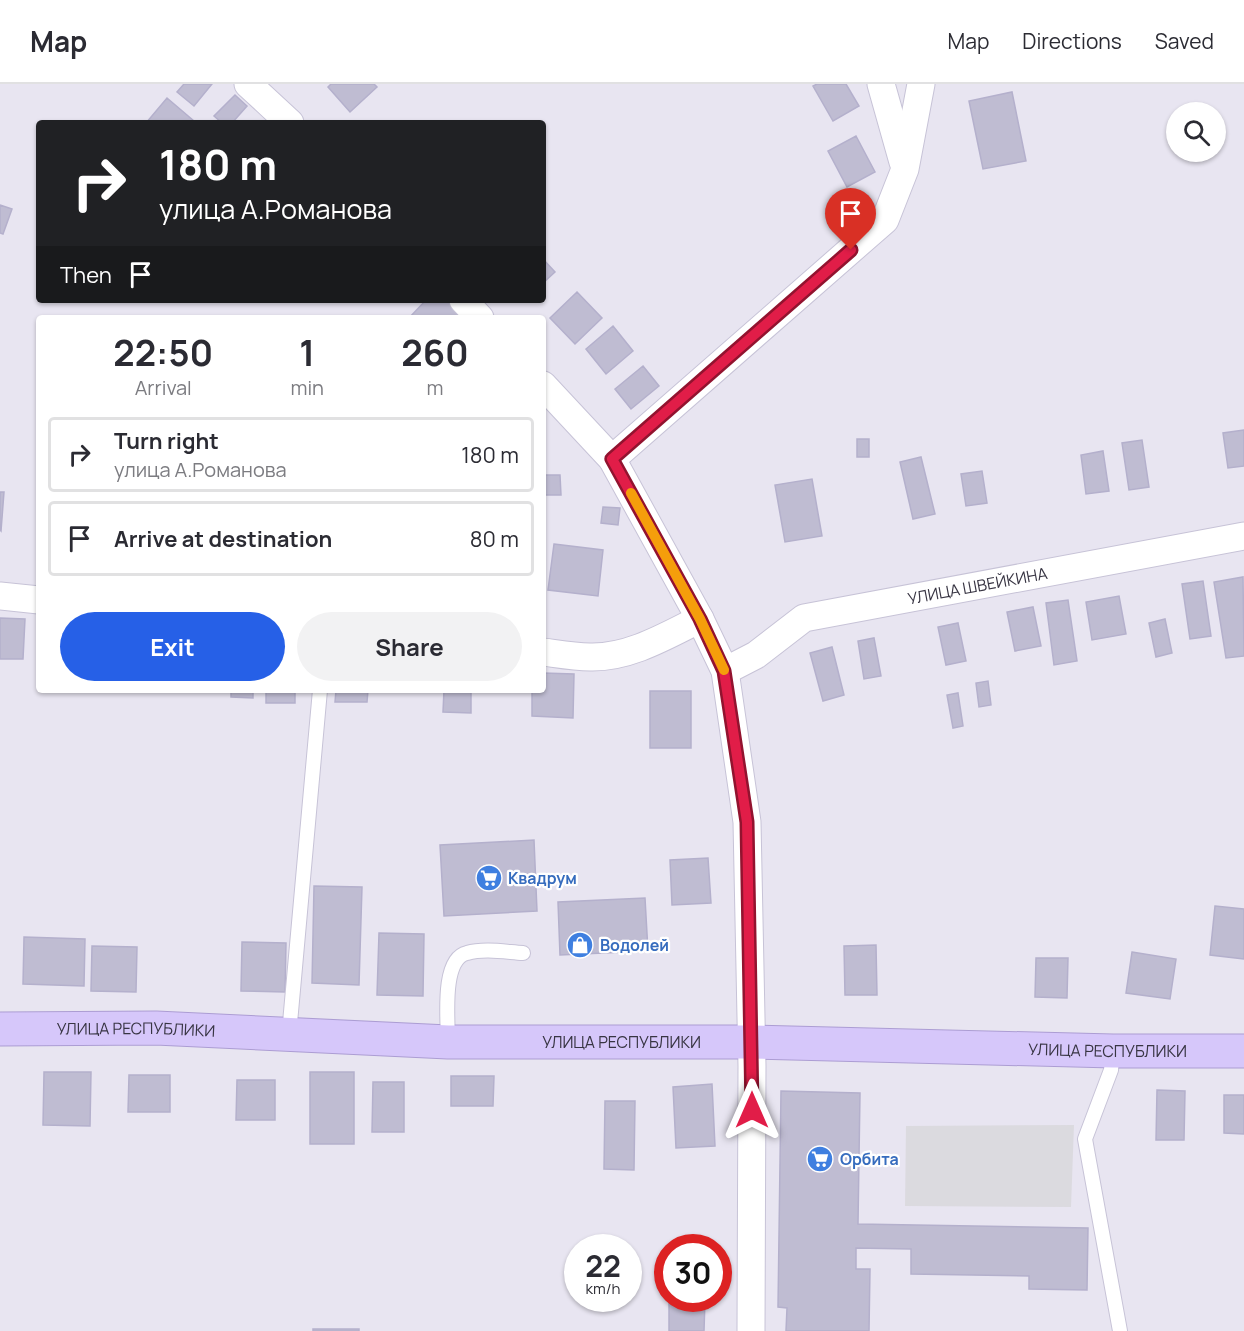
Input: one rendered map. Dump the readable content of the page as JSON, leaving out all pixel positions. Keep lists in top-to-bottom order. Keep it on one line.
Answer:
{"streets":{"main road":["УЛИЦА РЕСПУБЛИКИ"],"street":["УЛИЦА ШВЕЙКИНА"]},"places":{"supermarket":["Квадрум","Орбита"],"shop":["Водолей"]},"page":{"header":"Map","nav":["Map","Directions","Saved"],"turn":["180 m","улица А.Романова"],"then":"Then","eta":["22:50","Arrival","1","min","260","m"],"list":[{"name":"Turn right","note":"улица А.Романова","value":"180 m"},{"name":"Arrive at destination","value":"80 m"}],"buttons":["Exit","Share"],"speed":"22 km/h","limit":"30"}}
